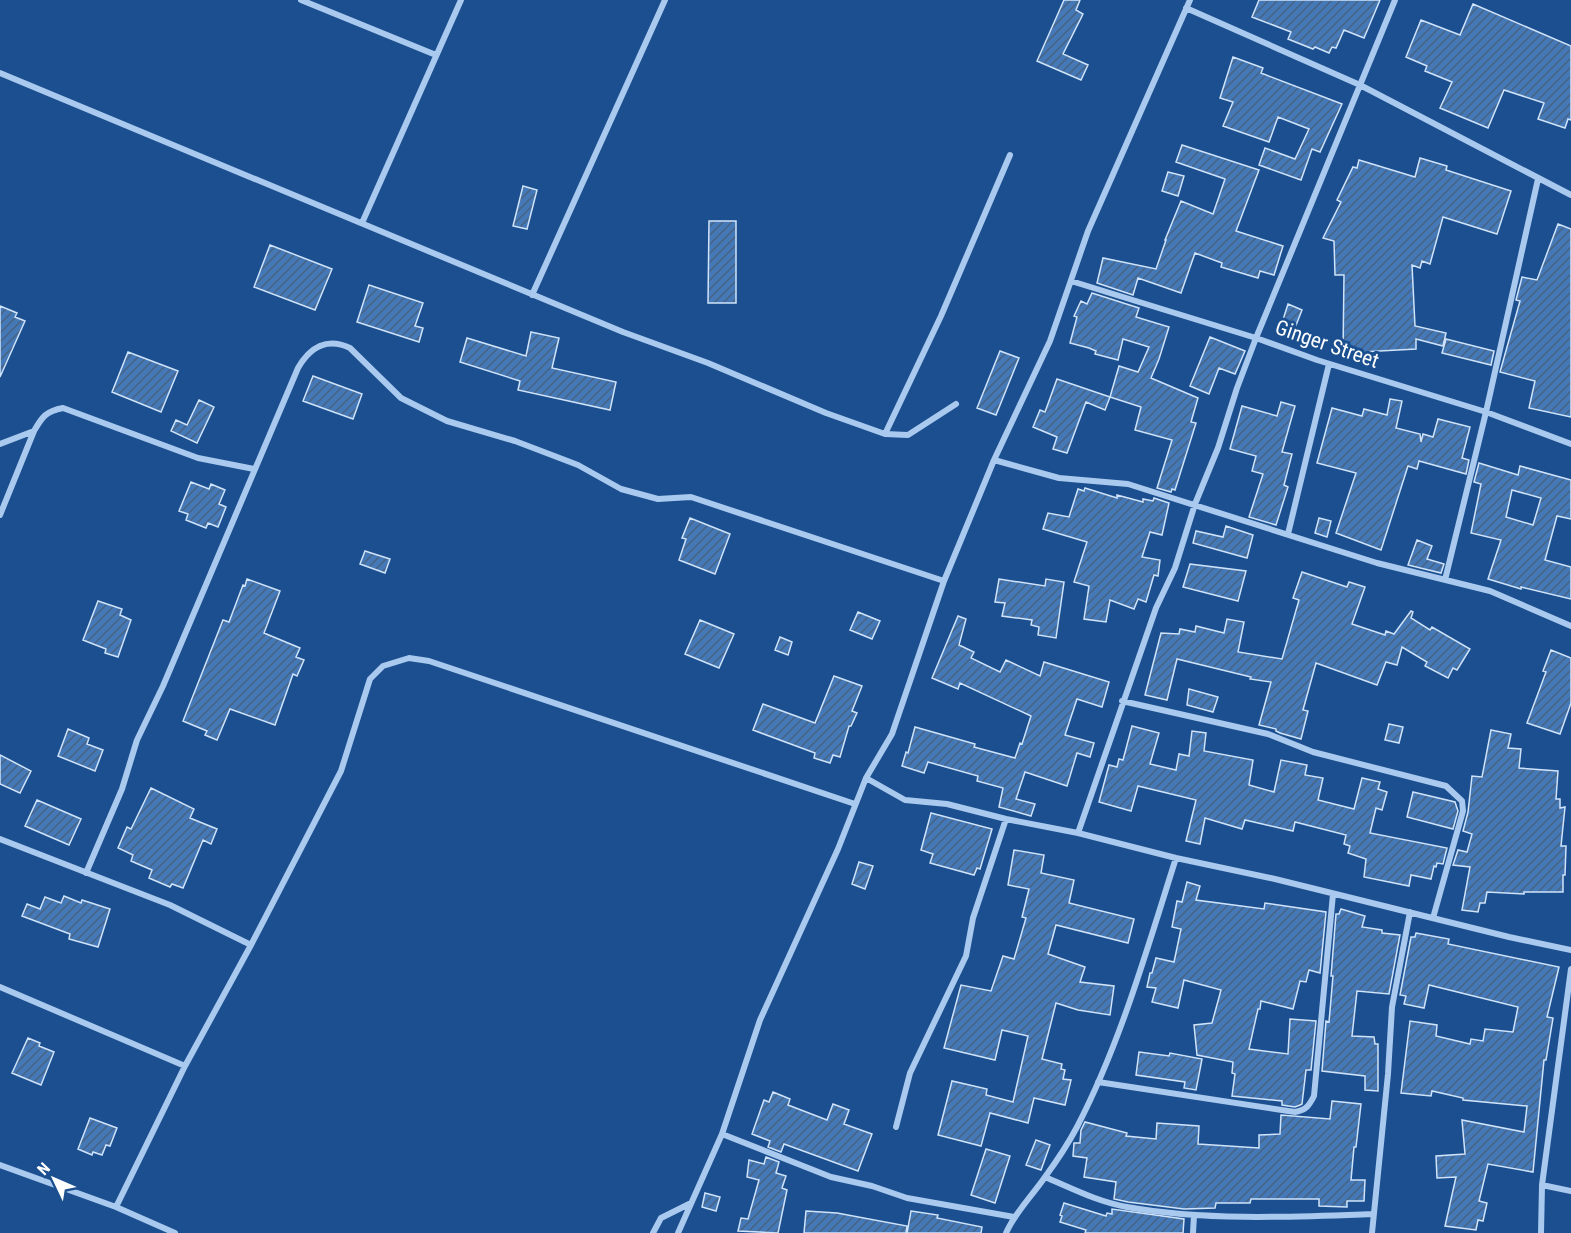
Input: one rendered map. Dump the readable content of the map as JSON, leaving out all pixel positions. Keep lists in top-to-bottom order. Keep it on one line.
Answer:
{"streets":{"street":["Ginger Street"]},"north":"top left"}
